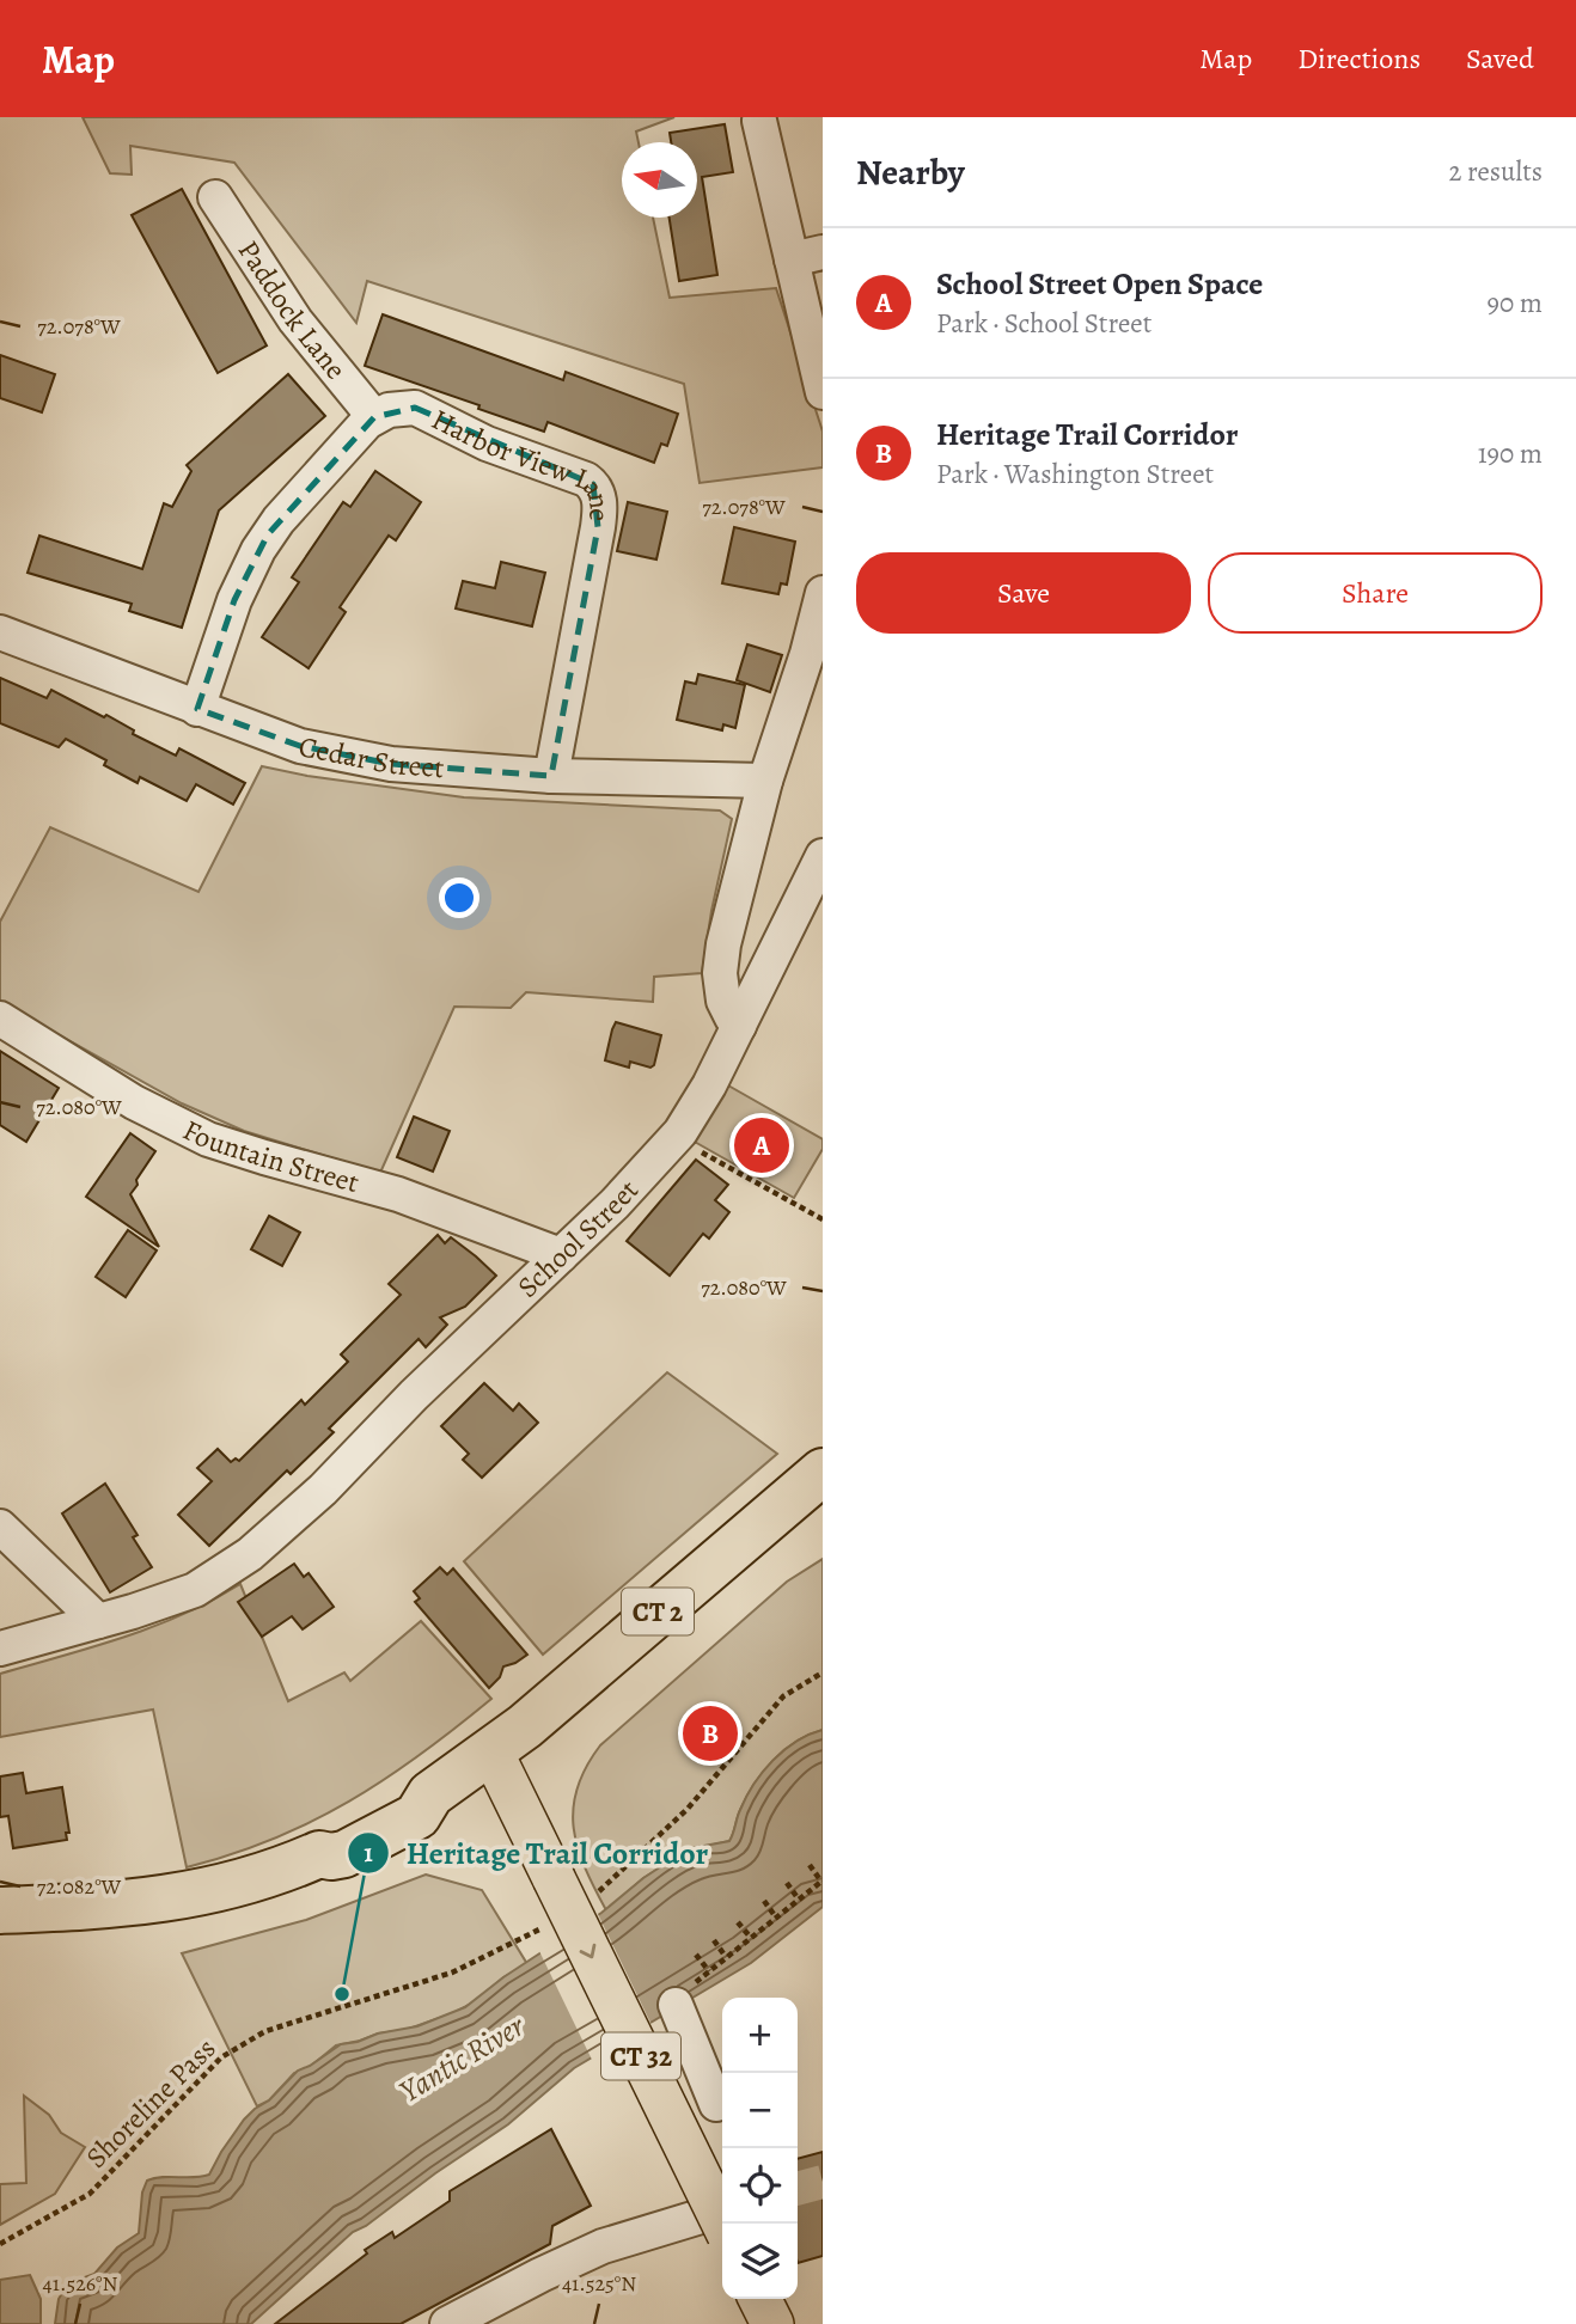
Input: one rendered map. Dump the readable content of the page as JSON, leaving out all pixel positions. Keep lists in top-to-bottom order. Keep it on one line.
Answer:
{"streets":{"highway":["CT 2"],"main road":["CT 32"],"street":["Paddock Lane","Harbor View Lane","Cedar Street","Fountain Street","School Street"],"path":["Shoreline Pass"]},"crossings":[["Paddock Lane","Harbor View Lane"],["Harbor View Lane","Cedar Street"],["Fountain Street","School Street"],["CT 2","CT 32"]],"water":["Yantic River"],"places":["Heritage Trail Corridor"],"north":"left","page":{"header":"Map","nav":["Map","Directions","Saved"],"heading":["Nearby","2 results"],"list":[{"mark":"A","name":"School Street Open Space","note":"Park · School Street","value":"90 m"},{"mark":"B","name":"Heritage Trail Corridor","note":"Park · Washington Street","value":"190 m"}],"buttons":["Save","Share"],"pins":["A","B"],"map_buttons":["+","−"]},"coordinates":["72.078°W","72.080°W","72.082°W","41.526°N","41.525°N"]}
